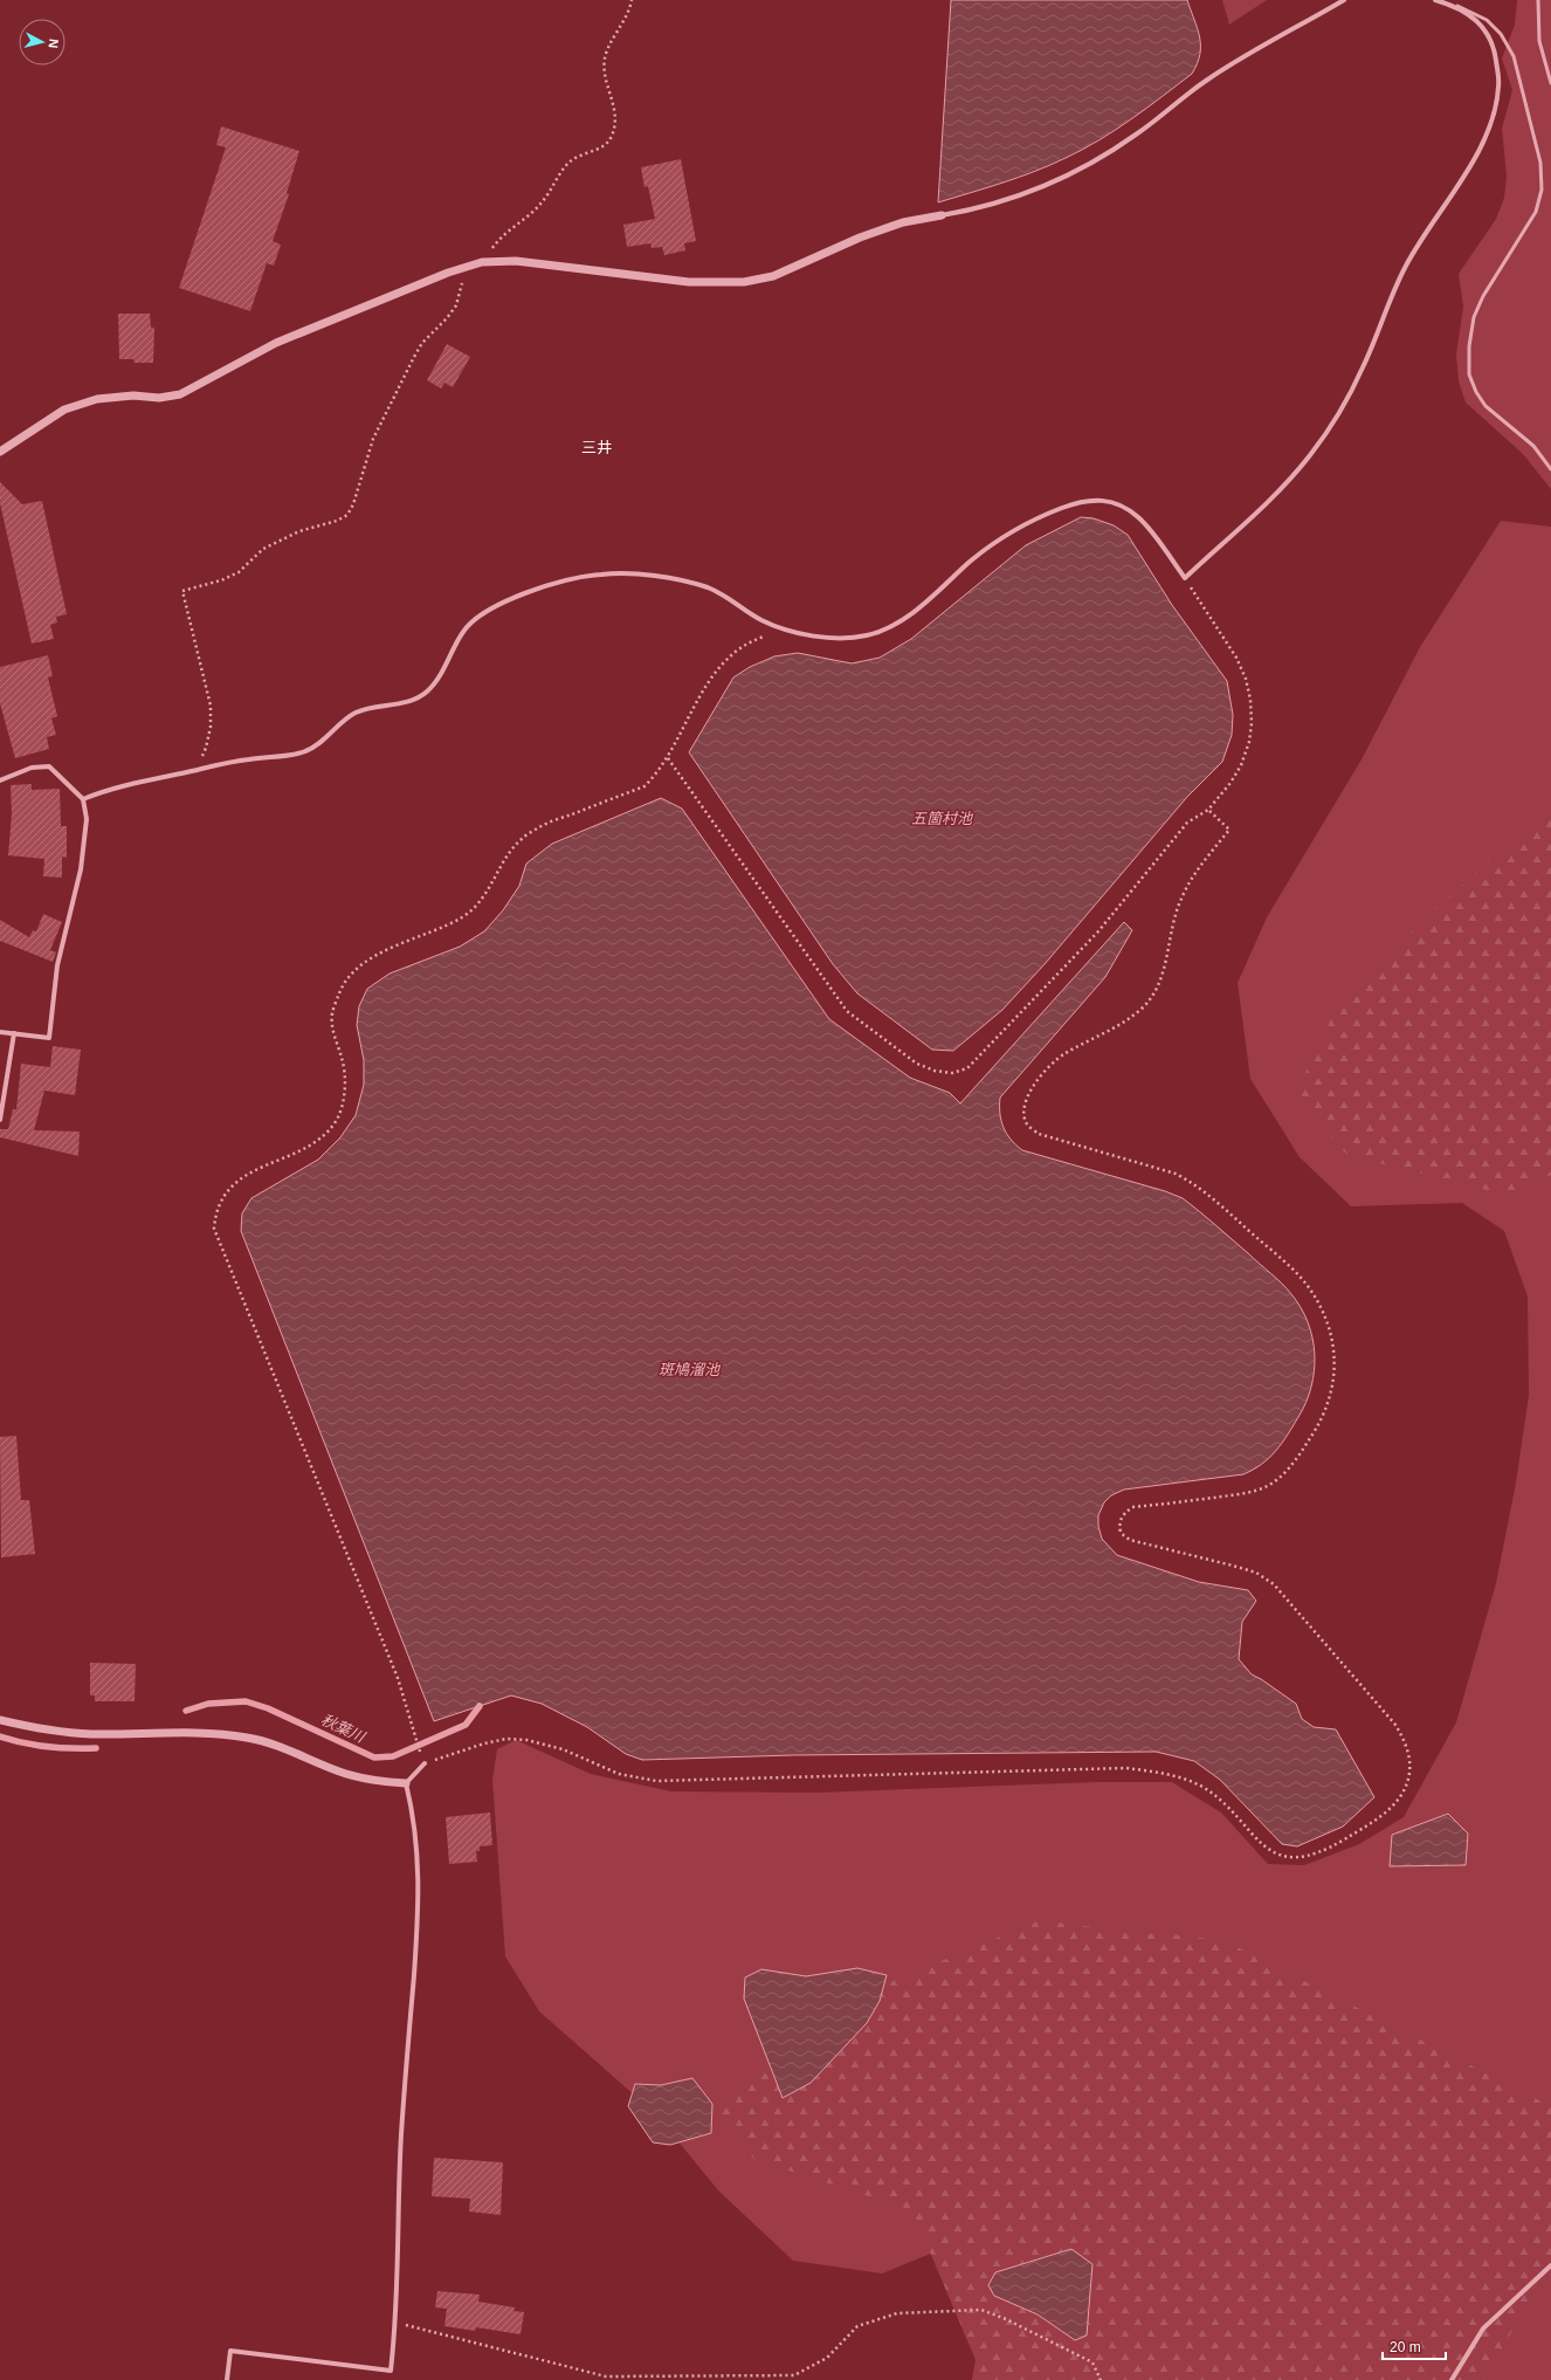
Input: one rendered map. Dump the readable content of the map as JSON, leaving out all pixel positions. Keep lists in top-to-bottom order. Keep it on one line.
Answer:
{"districts":["三井"],"water":["五箇村池","斑鳩溜池","秋葉川"],"scale_bar":"20 m","north":"right"}
